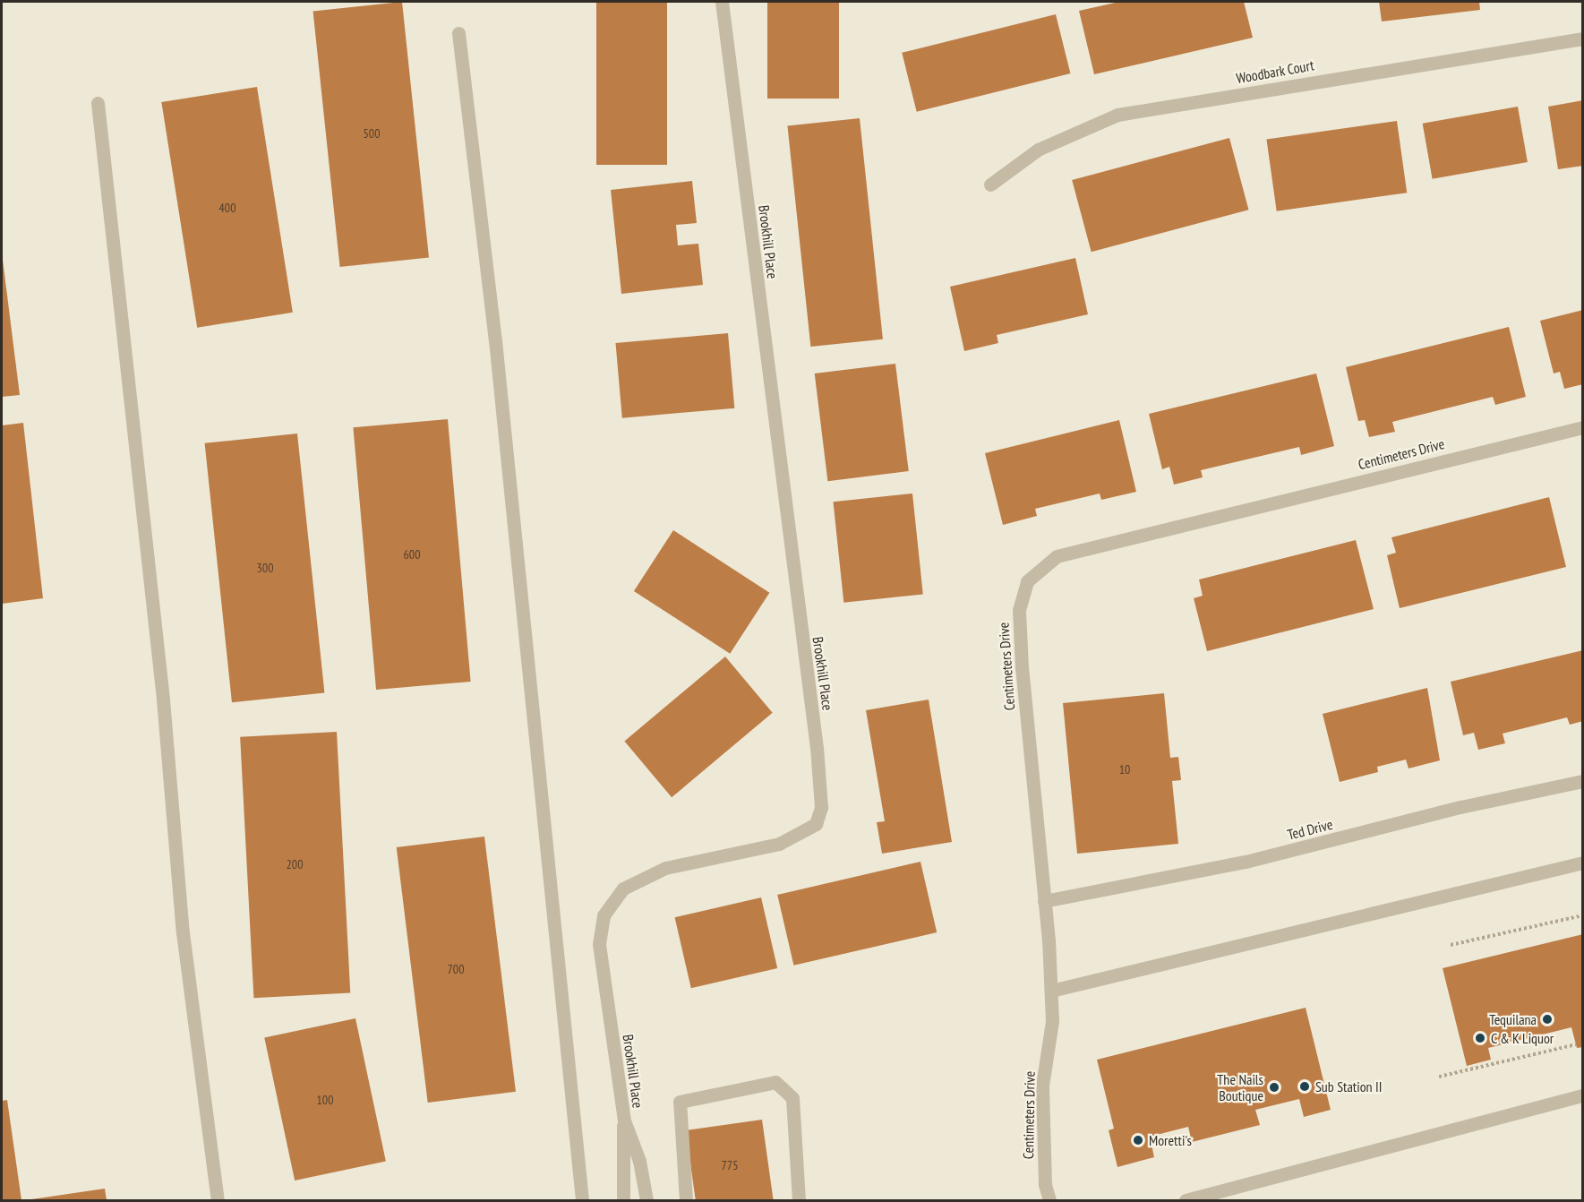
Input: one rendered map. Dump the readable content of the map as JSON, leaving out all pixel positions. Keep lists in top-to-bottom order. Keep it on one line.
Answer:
{"streets":{"lane":["Woodbark Court","Brookhill Place","Centimeters Drive","Ted Drive"]},"crossings":[["Centimeters Drive","Ted Drive"]],"places":["Tequilana","C & K Liquor","Sub Station II","The Nails Boutique","Moretti's"],"house_numbers":["500","400","600","300","10","200","700","100","775"]}
